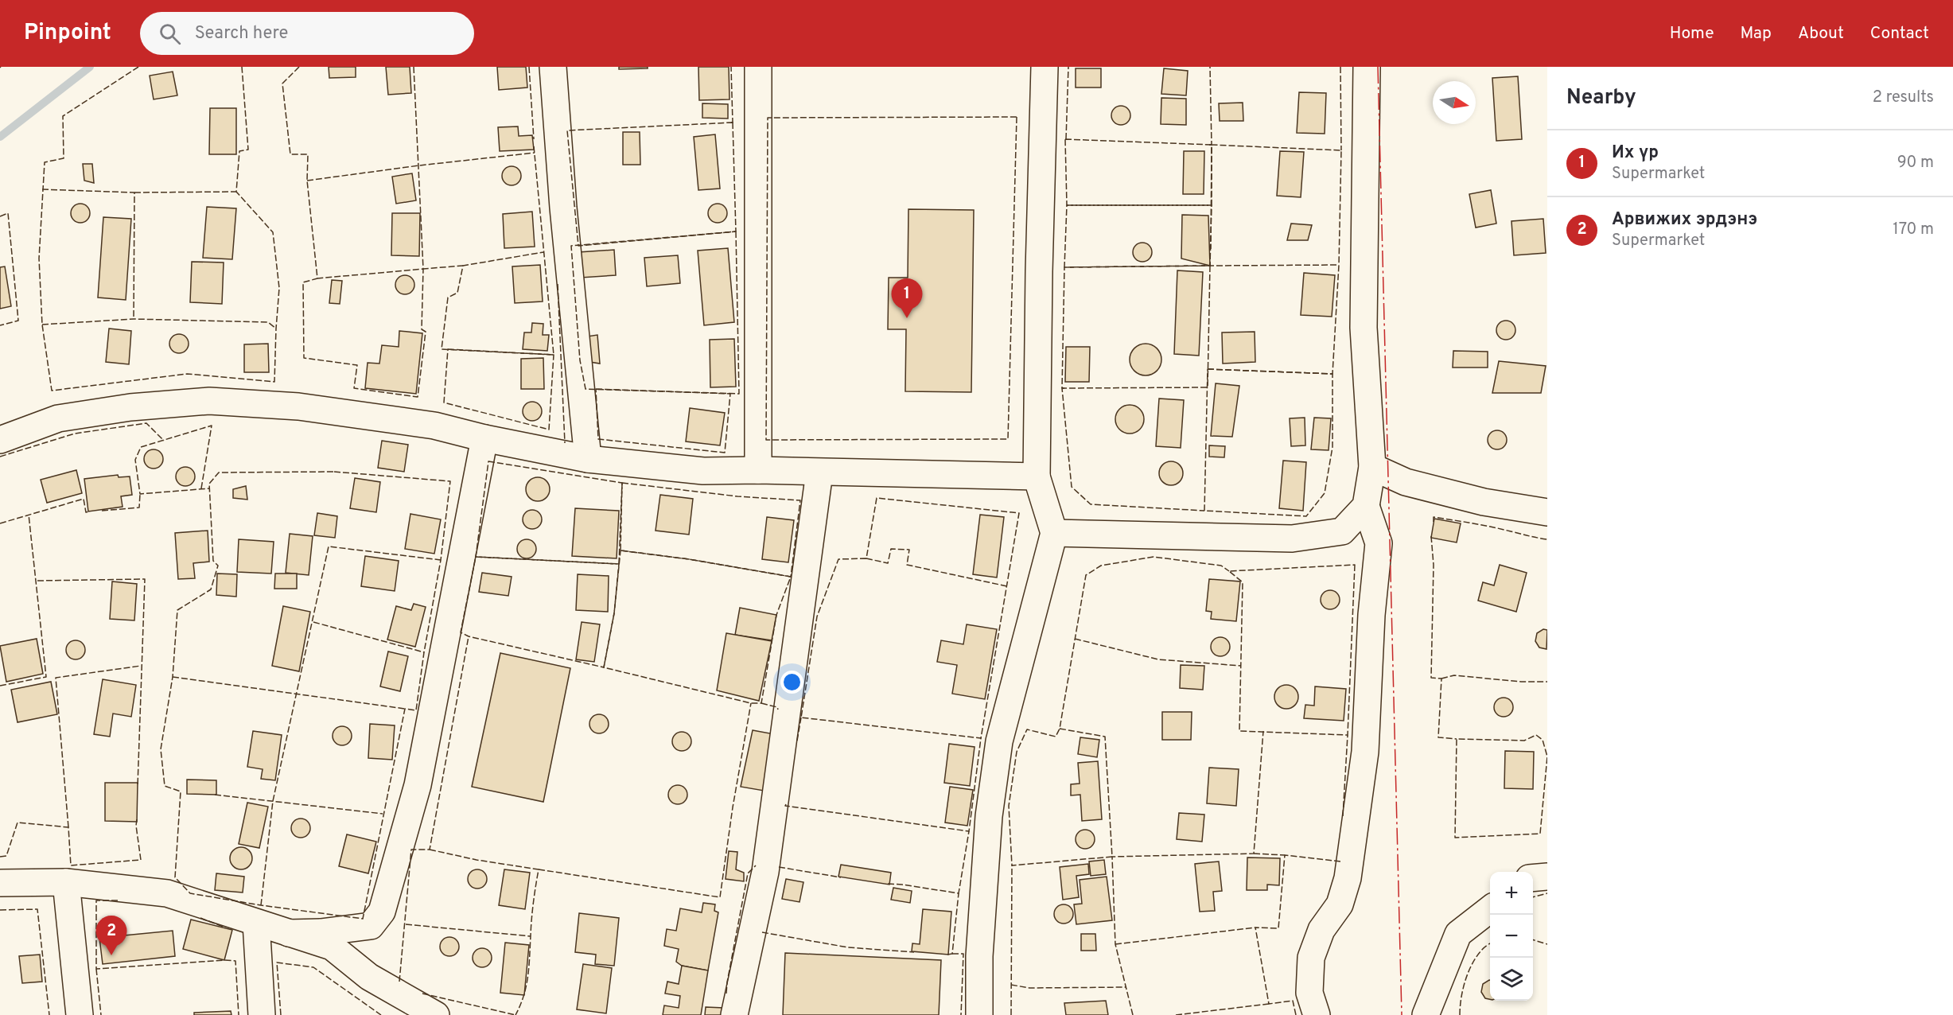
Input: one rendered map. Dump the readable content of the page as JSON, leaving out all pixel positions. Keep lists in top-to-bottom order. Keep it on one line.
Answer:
{"north":"right","page":{"header":"Pinpoint","search":"Search here","nav":["Home","Map","About","Contact"],"heading":["Nearby","2 results"],"list":[{"mark":"1","name":"Их үр","note":"Supermarket","value":"90 m"},{"mark":"2","name":"Арвижих эрдэнэ","note":"Supermarket","value":"170 m"}],"pins":["1","2"],"map_buttons":["+","−"]}}
